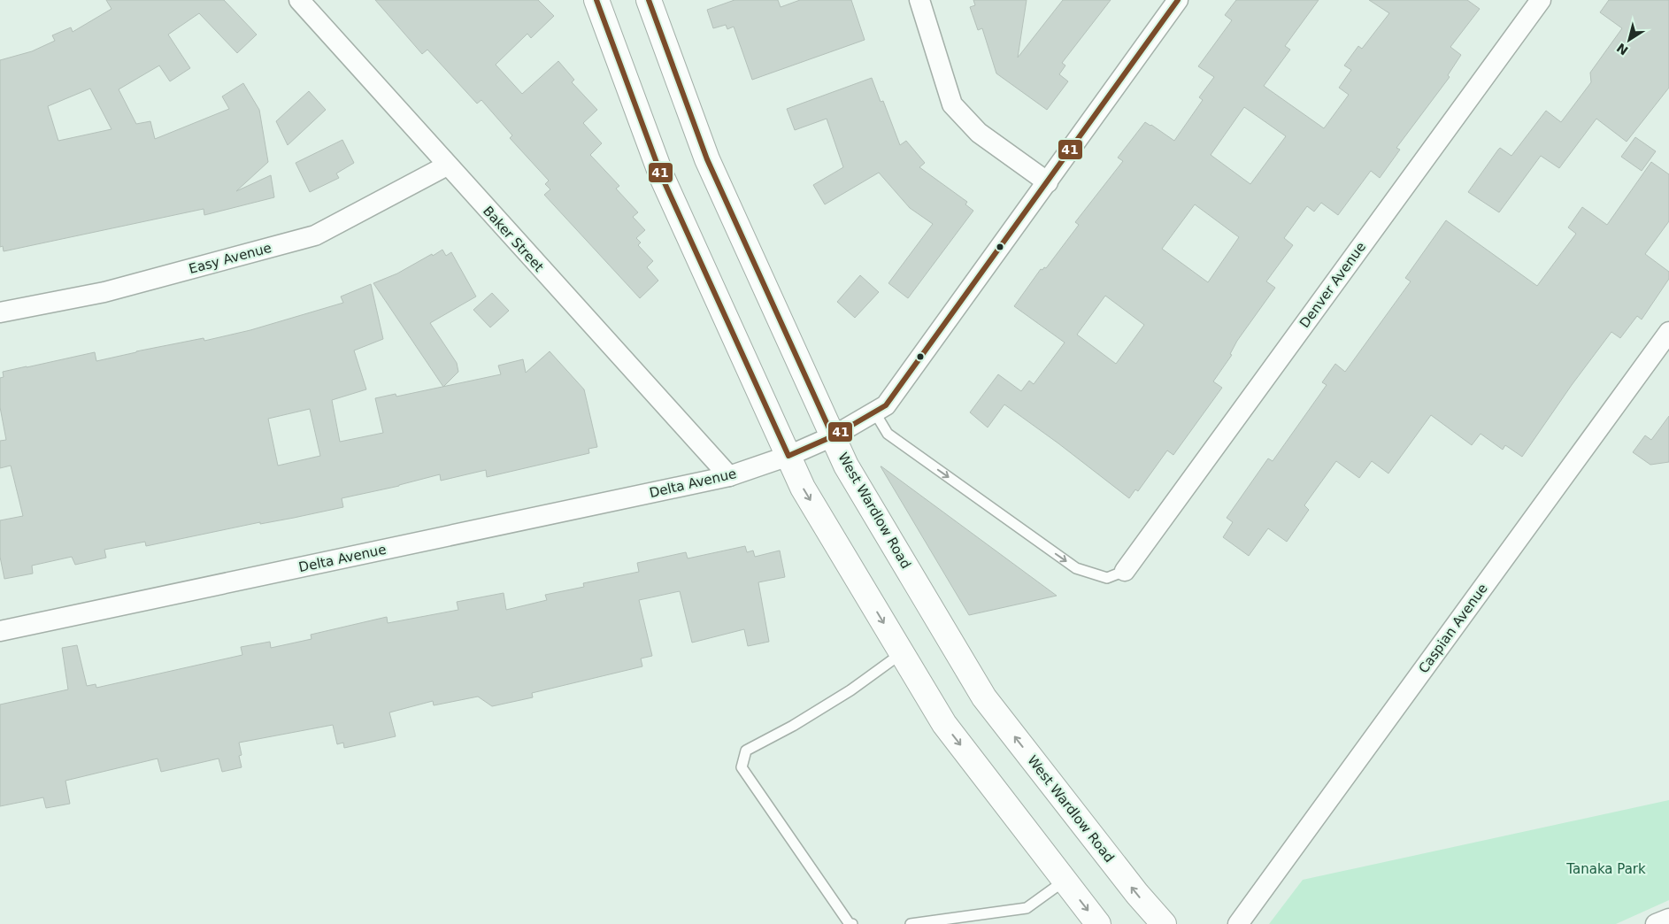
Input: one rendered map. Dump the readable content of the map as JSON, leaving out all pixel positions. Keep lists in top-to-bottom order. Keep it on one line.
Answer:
{"streets":{"main road":["West Wardlow Road"],"street":["Baker Street","Easy Avenue","Denver Avenue","Delta Avenue","Caspian Avenue"]},"crossings":[["Baker Street","Easy Avenue"],["Baker Street","Delta Avenue"],["Delta Avenue","West Wardlow Road"]],"parks":["Tanaka Park"],"lines":["transit line 41"],"north":"bottom left"}
